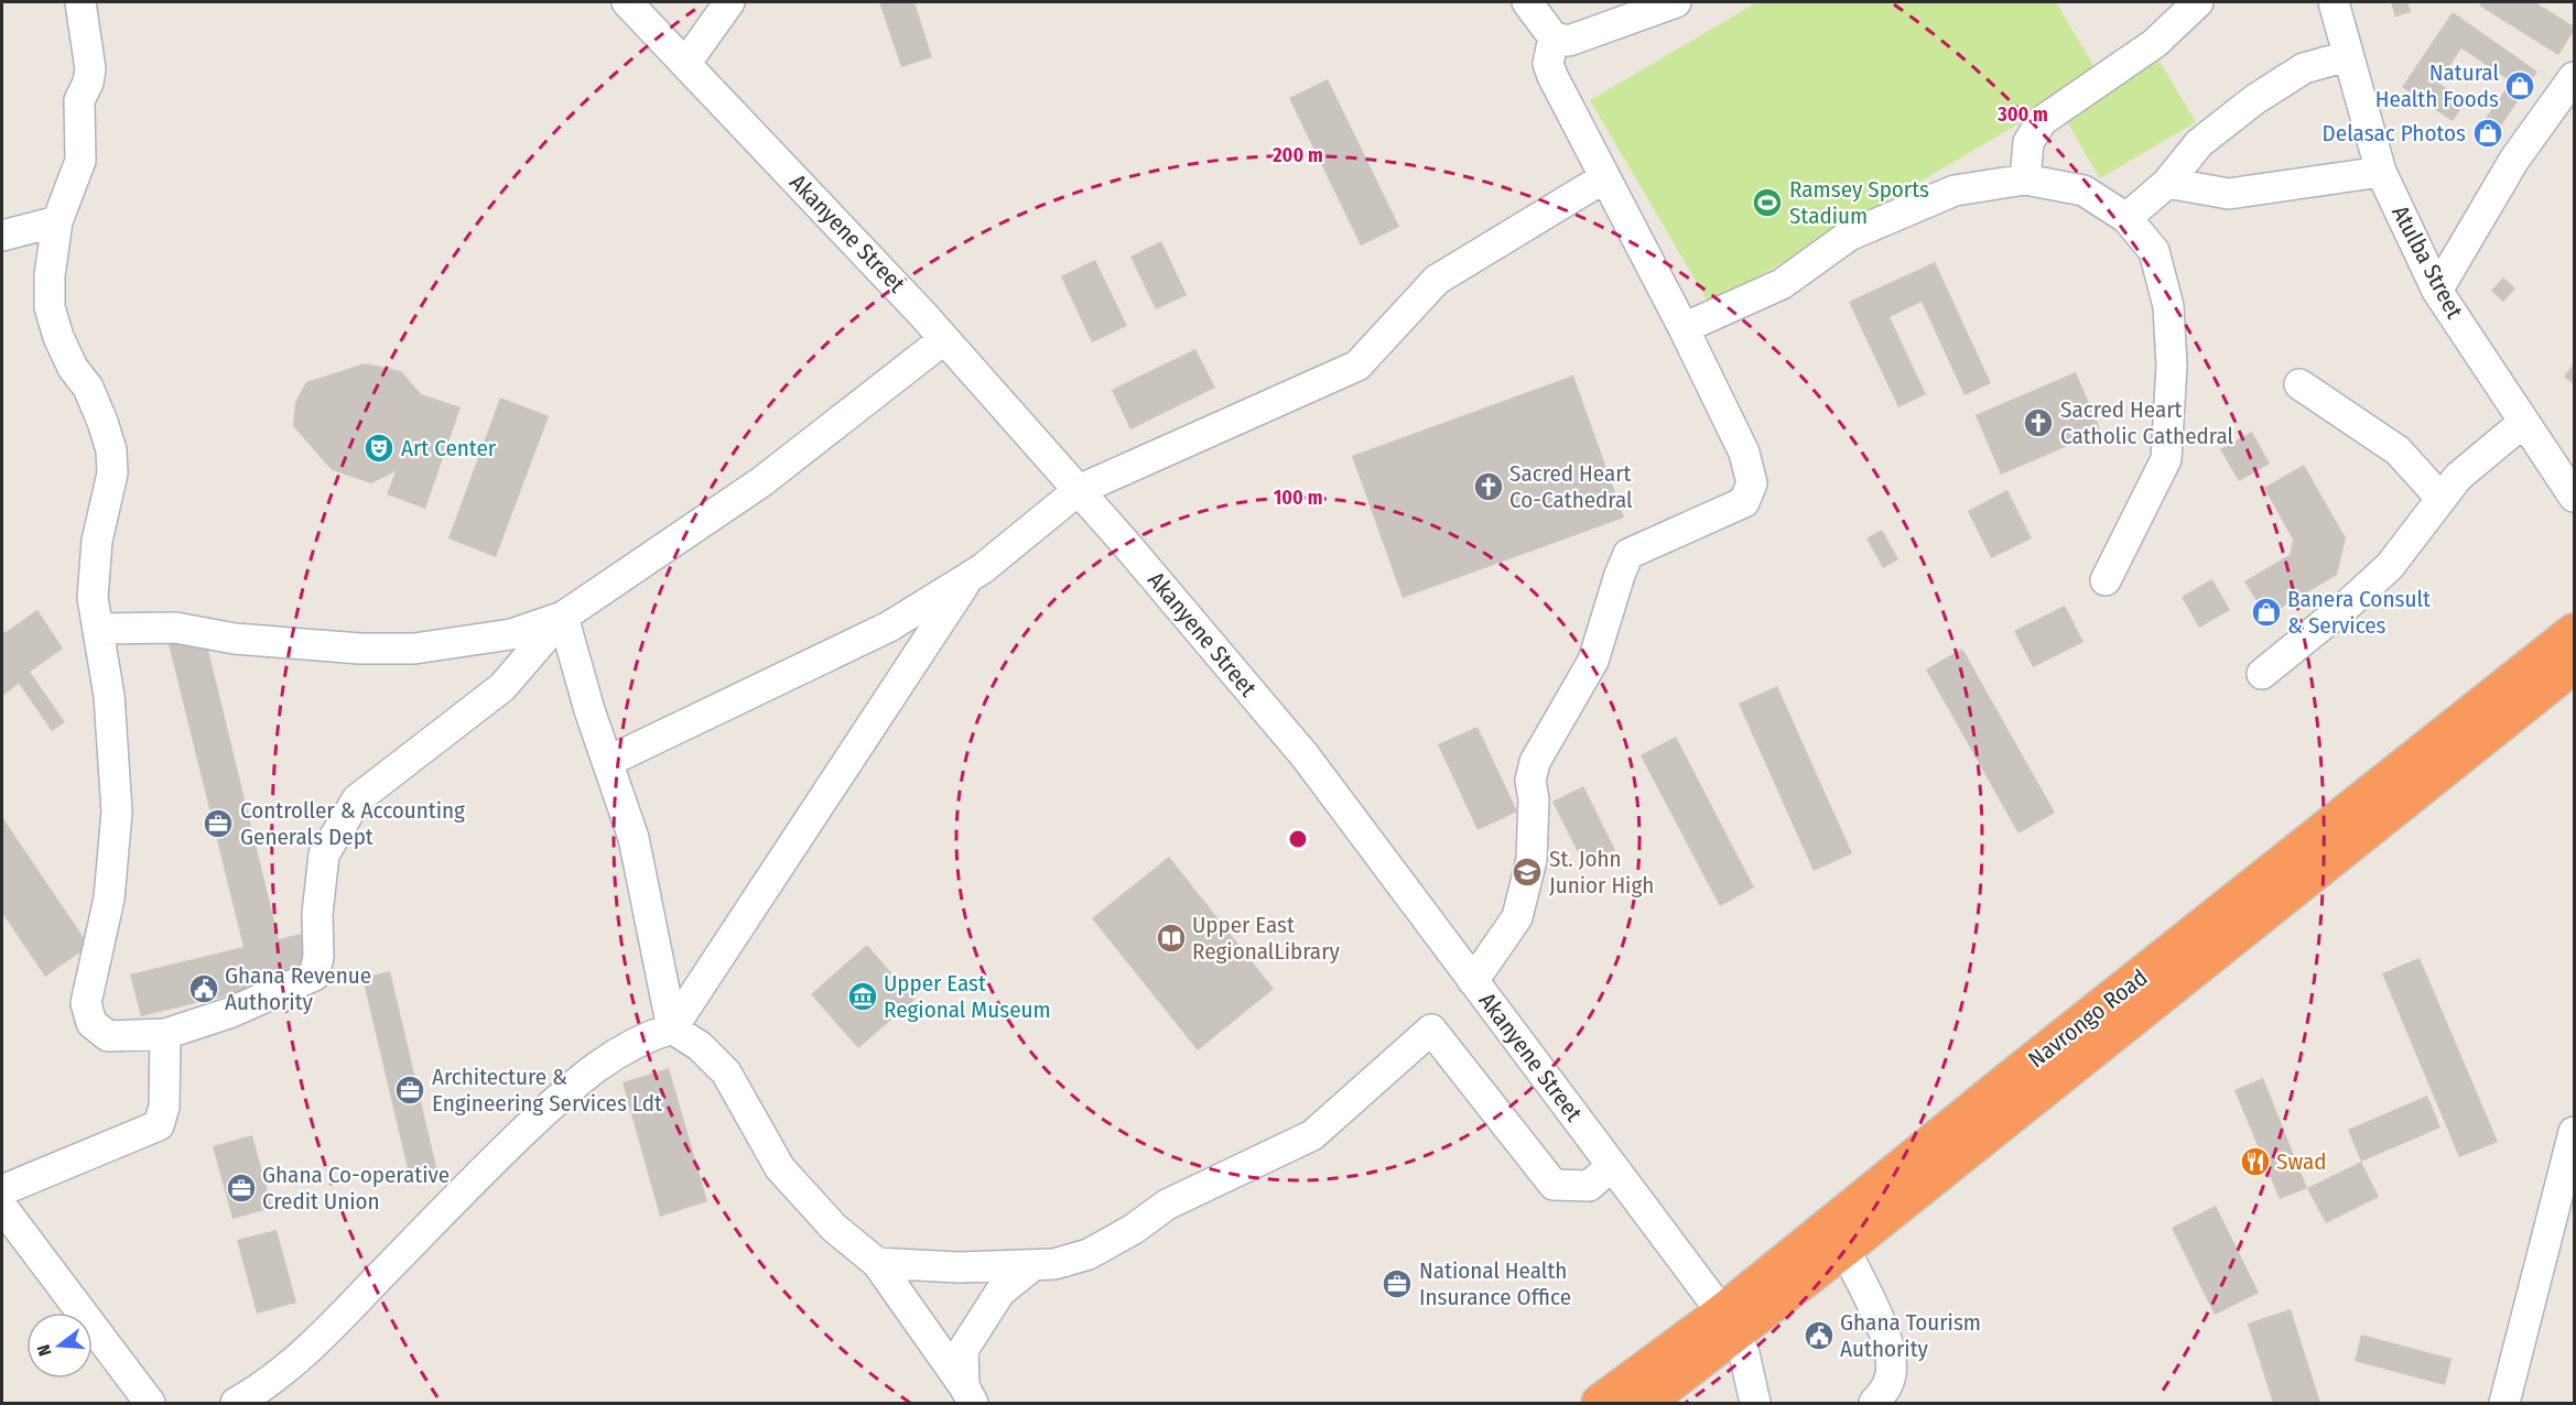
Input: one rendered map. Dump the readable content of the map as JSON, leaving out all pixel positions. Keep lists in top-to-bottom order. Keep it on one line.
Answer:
{"streets":{"highway":["Navrongo Road"],"street":["Akanyene Street","Atulba Street"]},"crossings":[["Akanyene Street","Navrongo Road"]],"places":{"shop":["Natural Health Foods","Delasac Photos","Banera Consult & Services"],"sports":["Ramsey Sports Stadium"],"church":["Sacred Heart Catholic Cathedral","Sacred Heart Co-Cathedral"],"theatre":["Art Center"],"office":["Controller & Accounting Generals Dept","Architecture & Engineering Services Ldt","Ghana Co-operative Credit Union","National Health Insurance Office"],"school or university":["St. John Junior High"],"library":["Upper East RegionalLibrary"],"public building":["Ghana Revenue Authority","Ghana Tourism Authority"],"museum":["Upper East Regional Museum"],"restaurant":["Swad"]},"north":"left","rings":["300 m","200 m","100 m"]}
